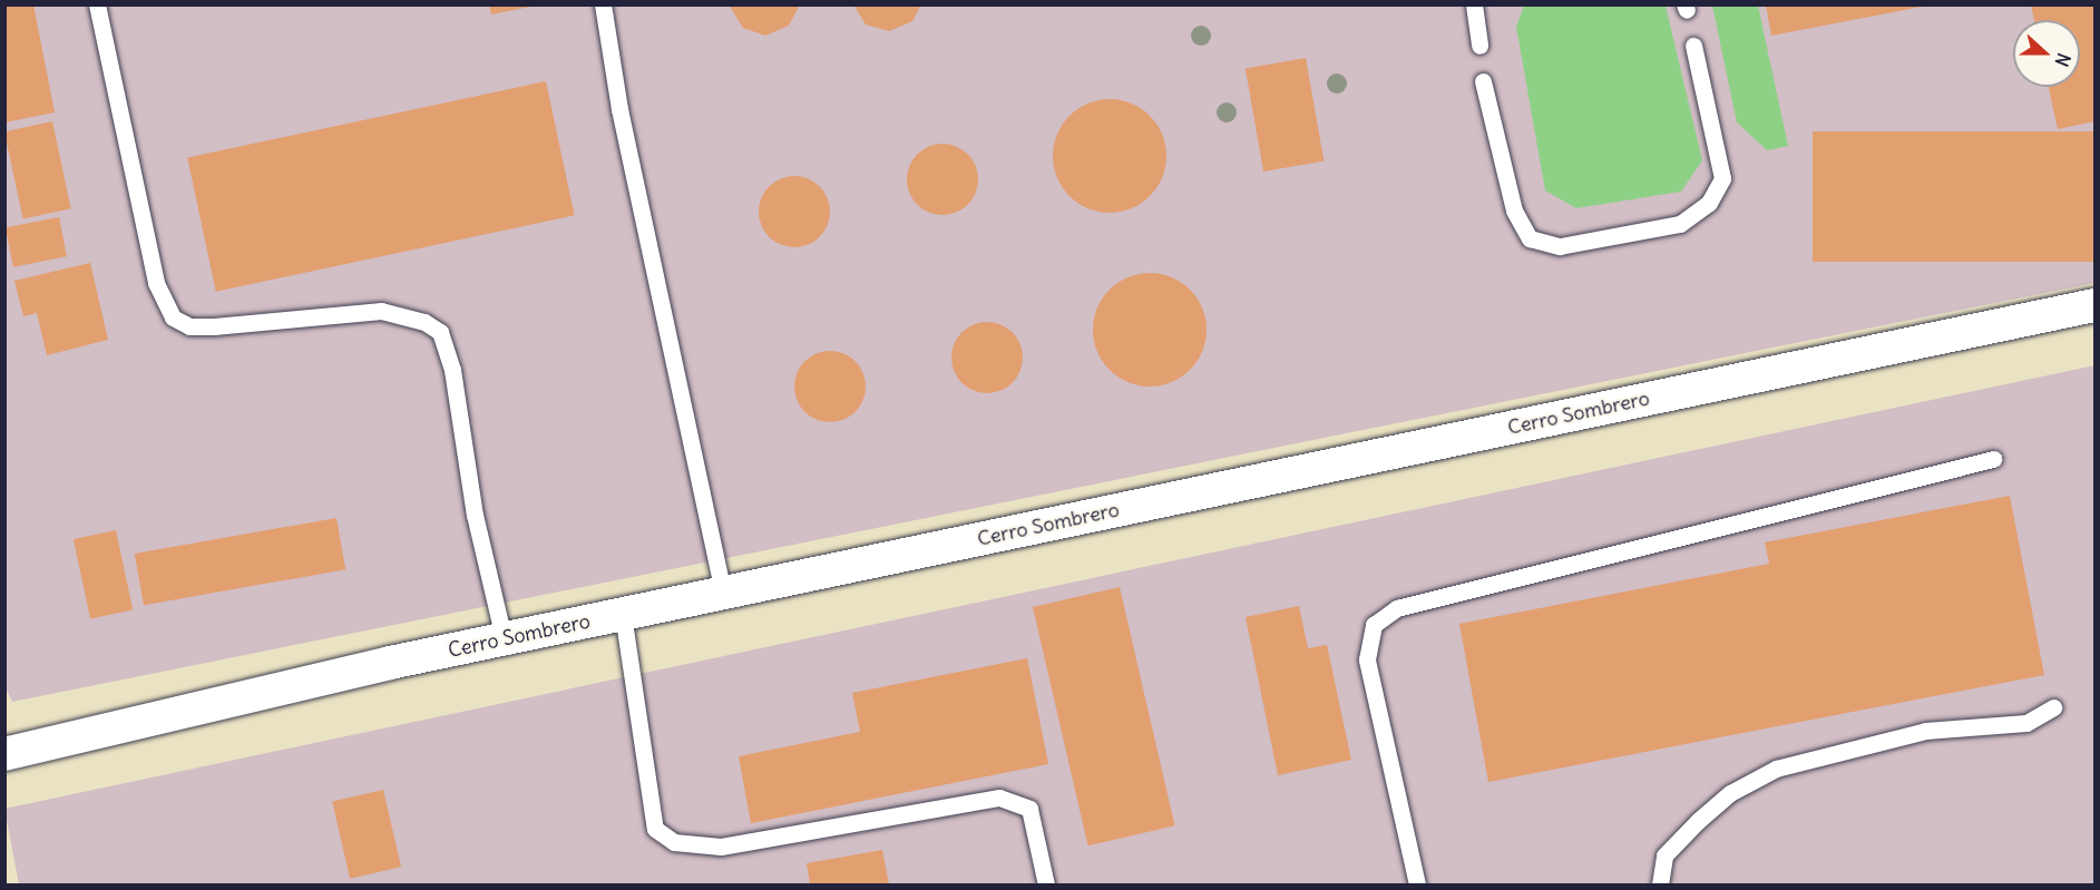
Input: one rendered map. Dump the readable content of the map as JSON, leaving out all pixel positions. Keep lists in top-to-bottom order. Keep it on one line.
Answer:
{"streets":{"street":["Cerro Sombrero"]},"north":"right"}
